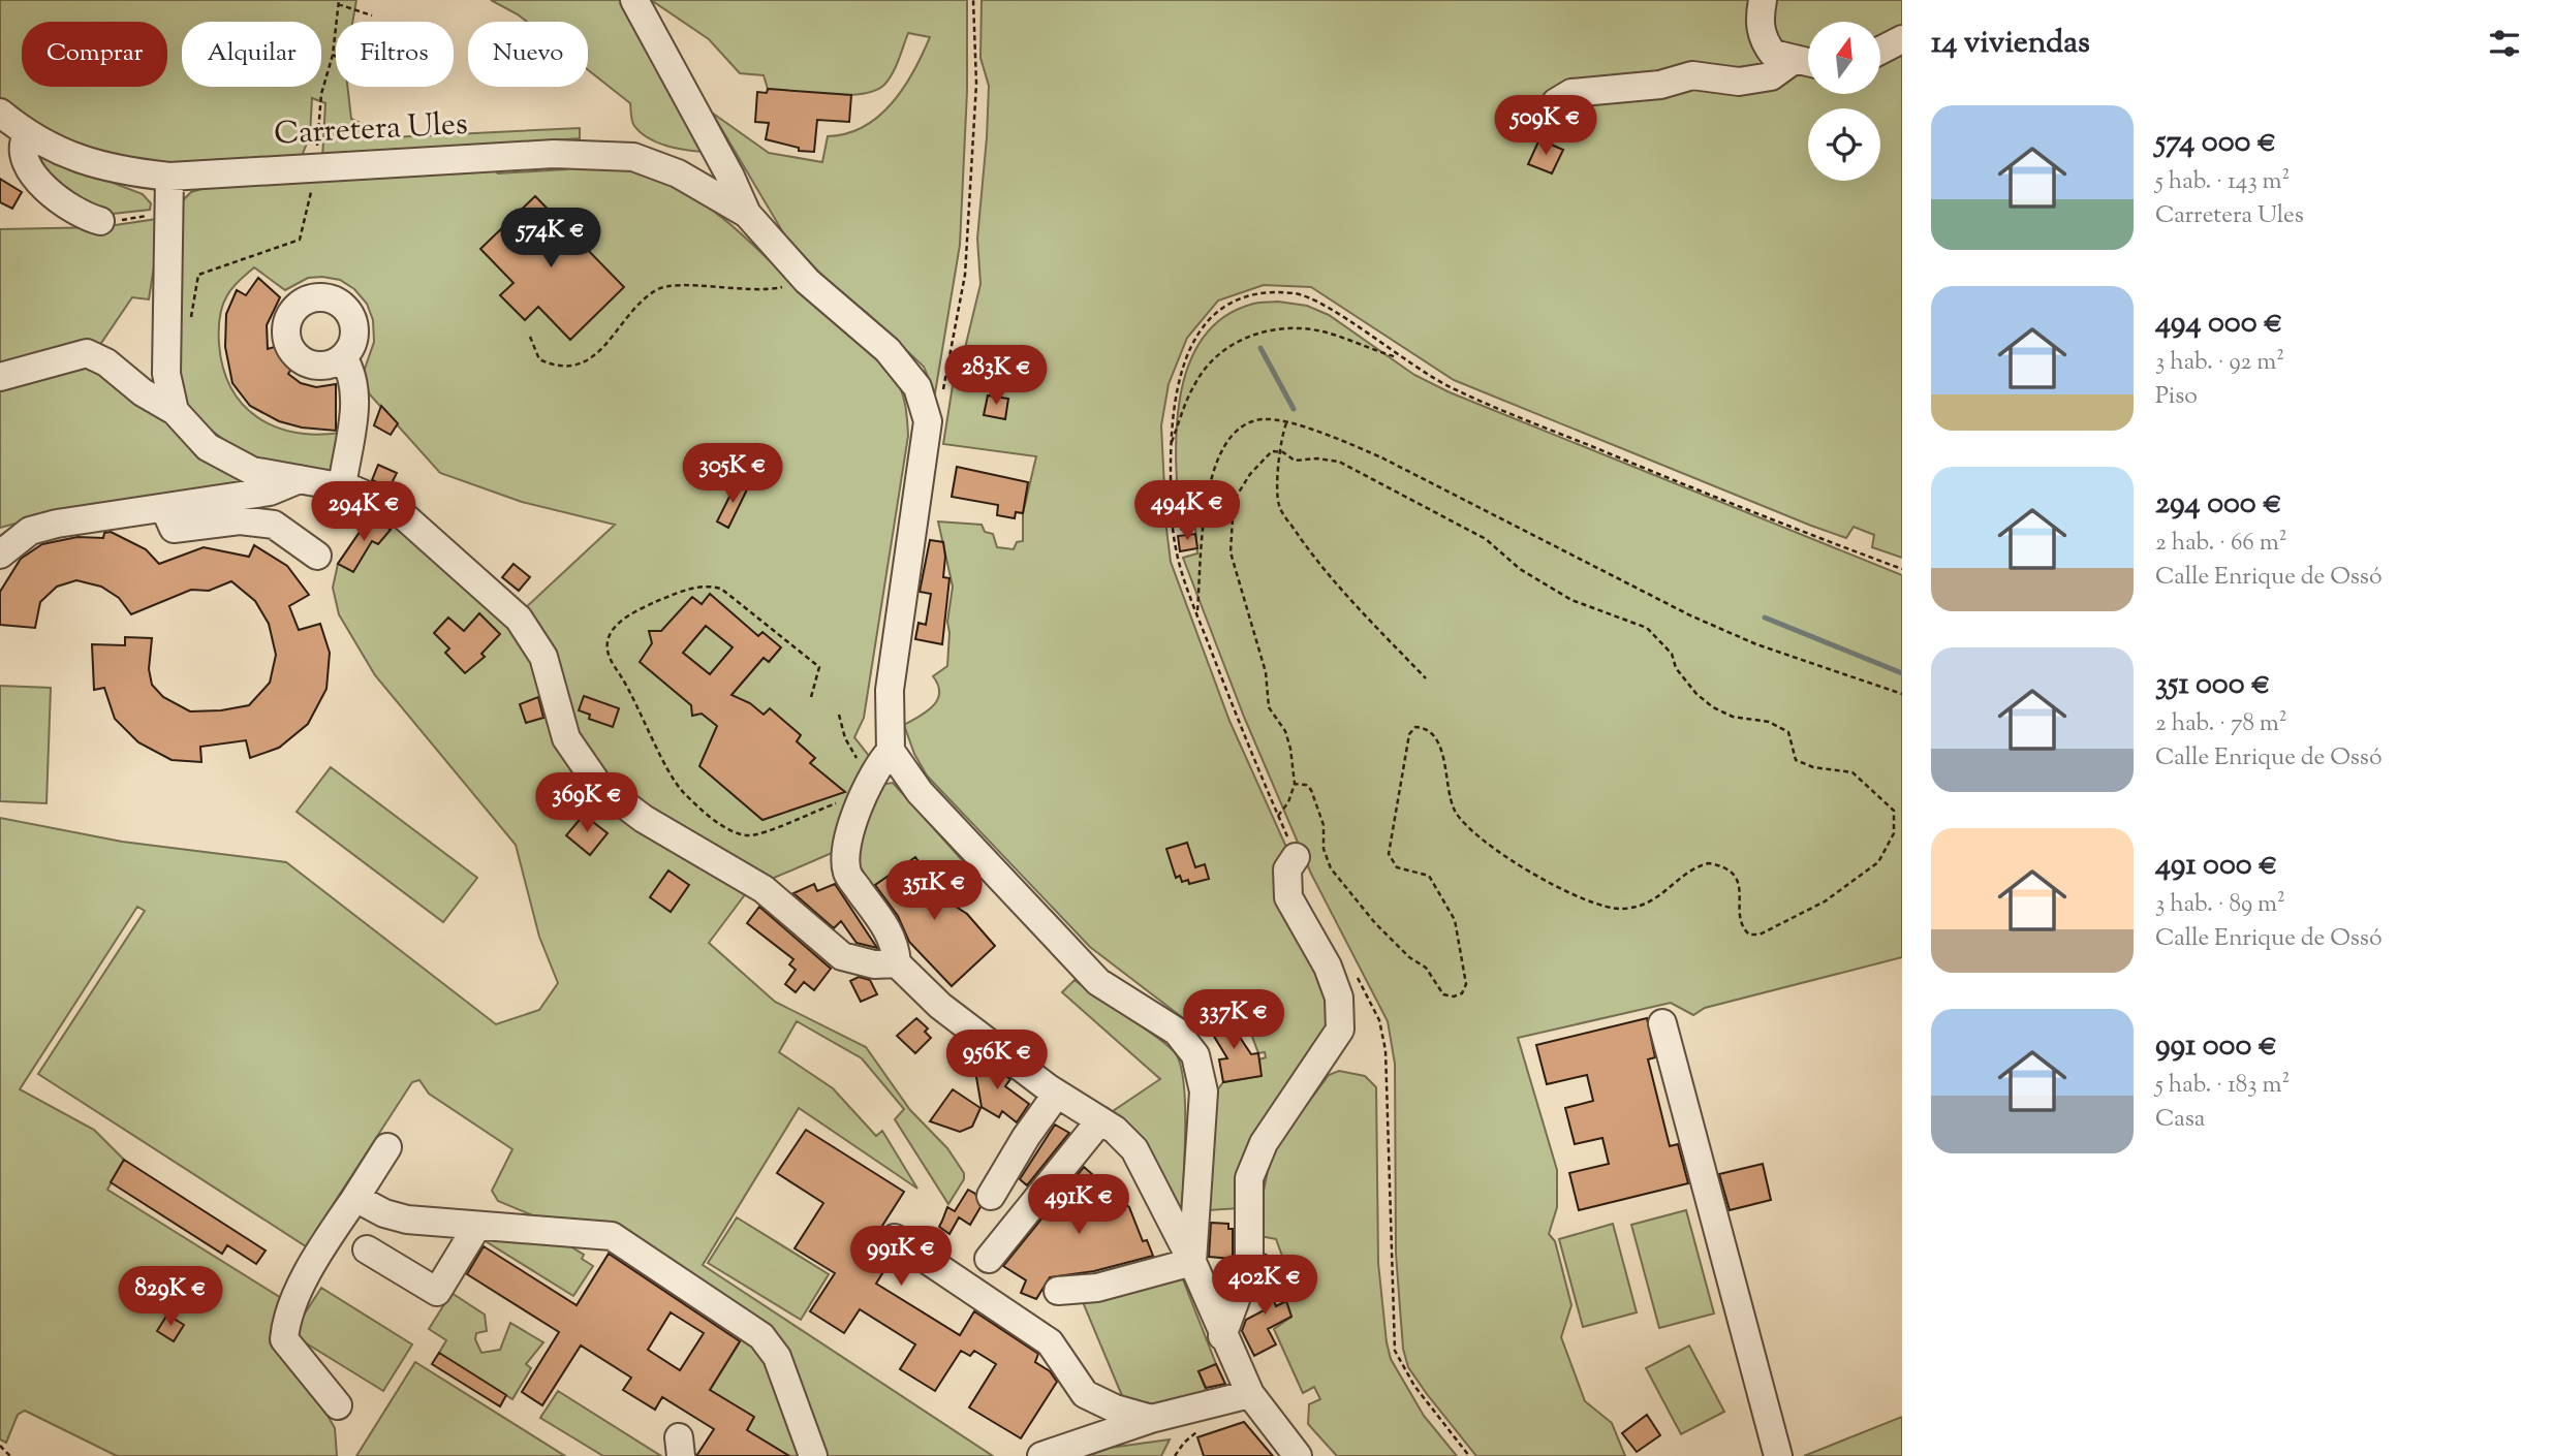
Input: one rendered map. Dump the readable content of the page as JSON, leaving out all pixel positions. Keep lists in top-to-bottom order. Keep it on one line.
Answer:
{"streets":{"street":["Carretera Ules"]},"north":"top","page":{"heading":"14 viviendas","chip":["Comprar","Alquilar","Filtros","Nuevo"],"list":[{"name":"574 000 €","note":"5 hab. · 143 m² · Carretera Ules"},{"name":"494 000 €","note":"3 hab. · 92 m² · Piso"},{"name":"294 000 €","note":"2 hab. · 66 m² · Calle Enrique de Ossó"},{"name":"351 000 €","note":"2 hab. · 78 m² · Calle Enrique de Ossó"},{"name":"491 000 €","note":"3 hab. · 89 m² · Calle Enrique de Ossó"},{"name":"991 000 €","note":"5 hab. · 183 m² · Casa"}],"price":["509K €","574K €","283K €","305K €","494K €","294K €","369K €","351K €","337K €","956K €","491K €","991K €","402K €","829K €"]}}
